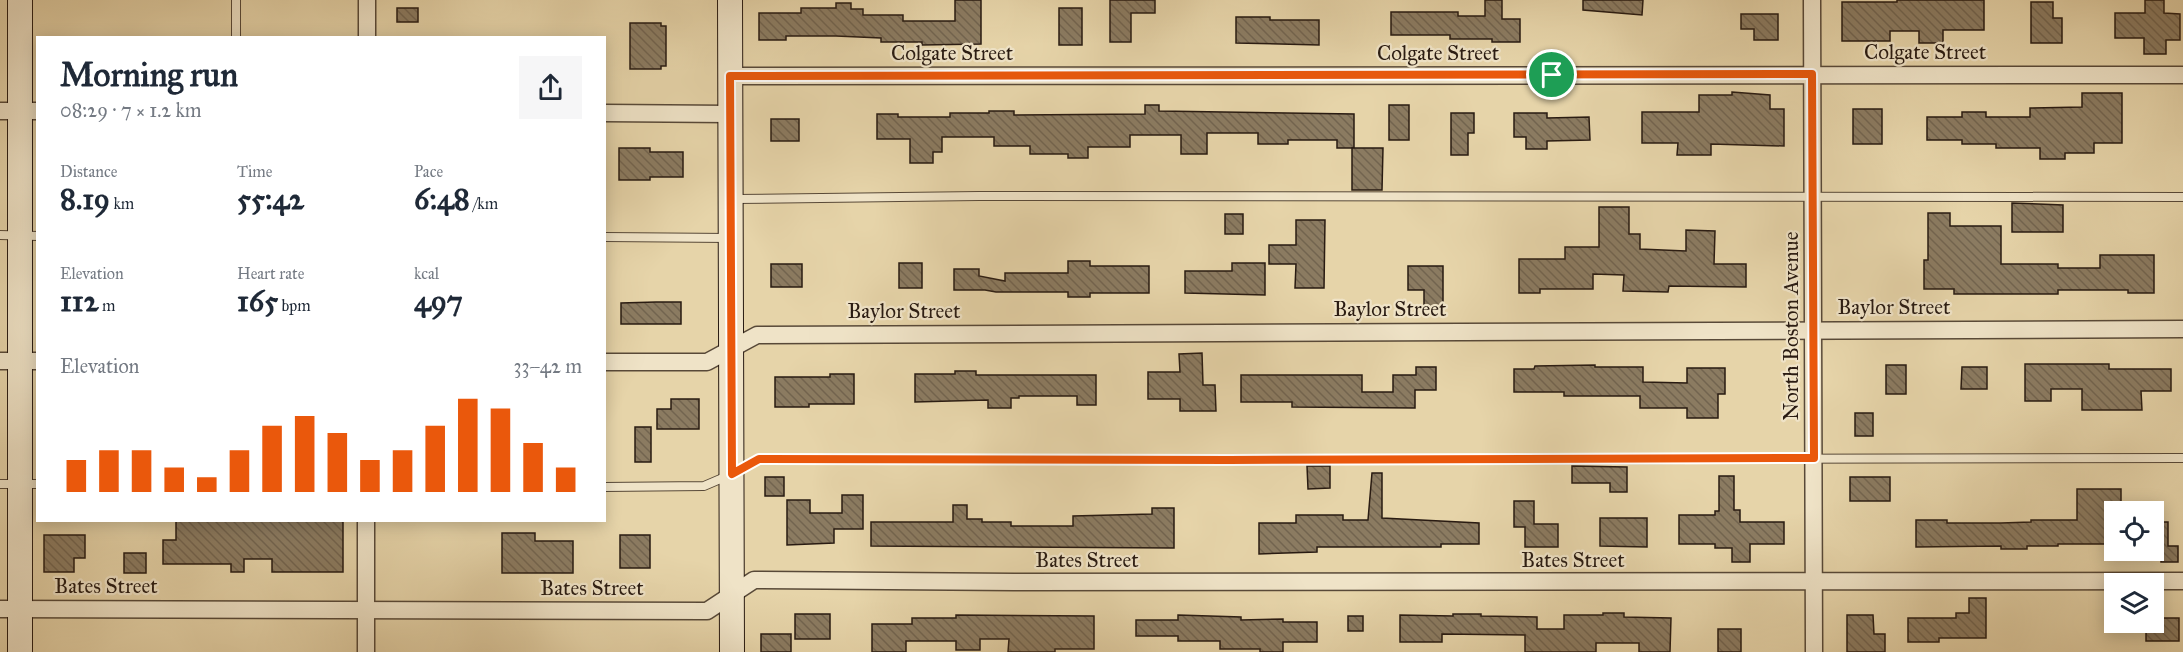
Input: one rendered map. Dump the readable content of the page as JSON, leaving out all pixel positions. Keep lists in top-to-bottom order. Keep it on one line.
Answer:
{"streets":{"street":["Colgate Street","Baylor Street","North Boston Avenue","Bates Street"]},"crossings":[["Colgate Street","North Boston Avenue"],["Baylor Street","North Boston Avenue"],["North Boston Avenue","Bates Street"]],"page":{"heading":["Morning run","08:29 · 7 × 1.2 km"],"stats":[["Distance","8.19 km"],["Time","55:42"],["Pace","6:48 /km"],["Elevation","112 m"],["Heart rate","165 bpm"],["kcal","497"]],"chart":["Elevation","33–42 m"]}}
